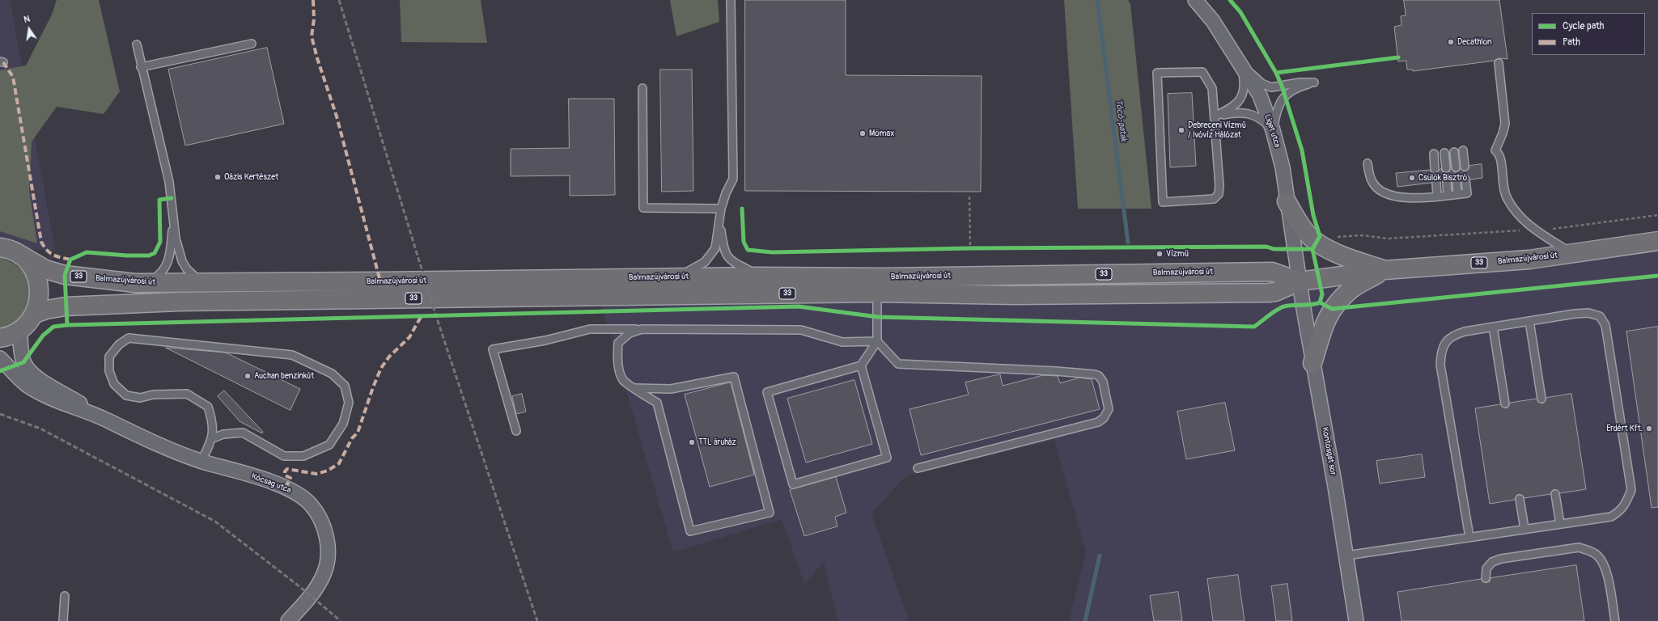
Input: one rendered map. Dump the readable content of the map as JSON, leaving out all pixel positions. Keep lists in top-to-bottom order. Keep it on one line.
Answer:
{"streets":{"main road":["Balmazújvárosi út","33"],"street":["Liget utca","Köntösgát sor","Kócsag utca"]},"crossings":[["Liget utca","Balmazújvárosi út"],["Liget utca","Köntösgát sor"],["Balmazújvárosi út","33"],["Balmazújvárosi út","Köntösgát sor"],["33","Kócsag utca"]],"water":["Tócó-patak"],"places":["Decathlon","Debreceni Vízmű / Ivóvíz Hálózat","Mömax","Oázis Kertészet","Csülök Bisztró","Vízmű","Auchan benzinkút","Erdért Kft.","TTL áruház"],"legend":["Cycle path","Path"],"north":"top"}
